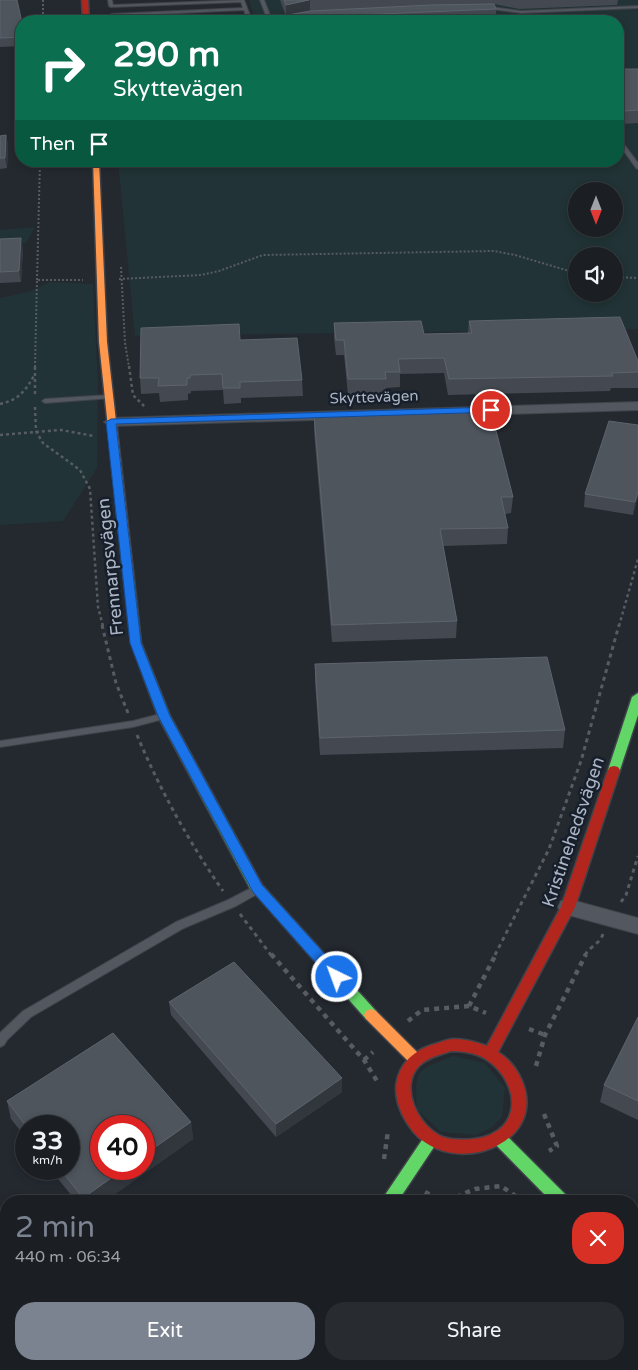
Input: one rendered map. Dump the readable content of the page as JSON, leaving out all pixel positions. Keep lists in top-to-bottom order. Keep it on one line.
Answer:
{"streets":{"street":["Skyttevägen","Frennarpsvägen","Kristinehedsvägen"]},"crossings":[["Skyttevägen","Frennarpsvägen"],["Frennarpsvägen","Kristinehedsvägen"]],"north":"bottom","page":{"turn":["290 m","Skyttevägen"],"then":"Then","speed":"33 km/h","limit":"40","heading":["2 min","440 m · 06:34"],"buttons":["Exit","Share"]}}
